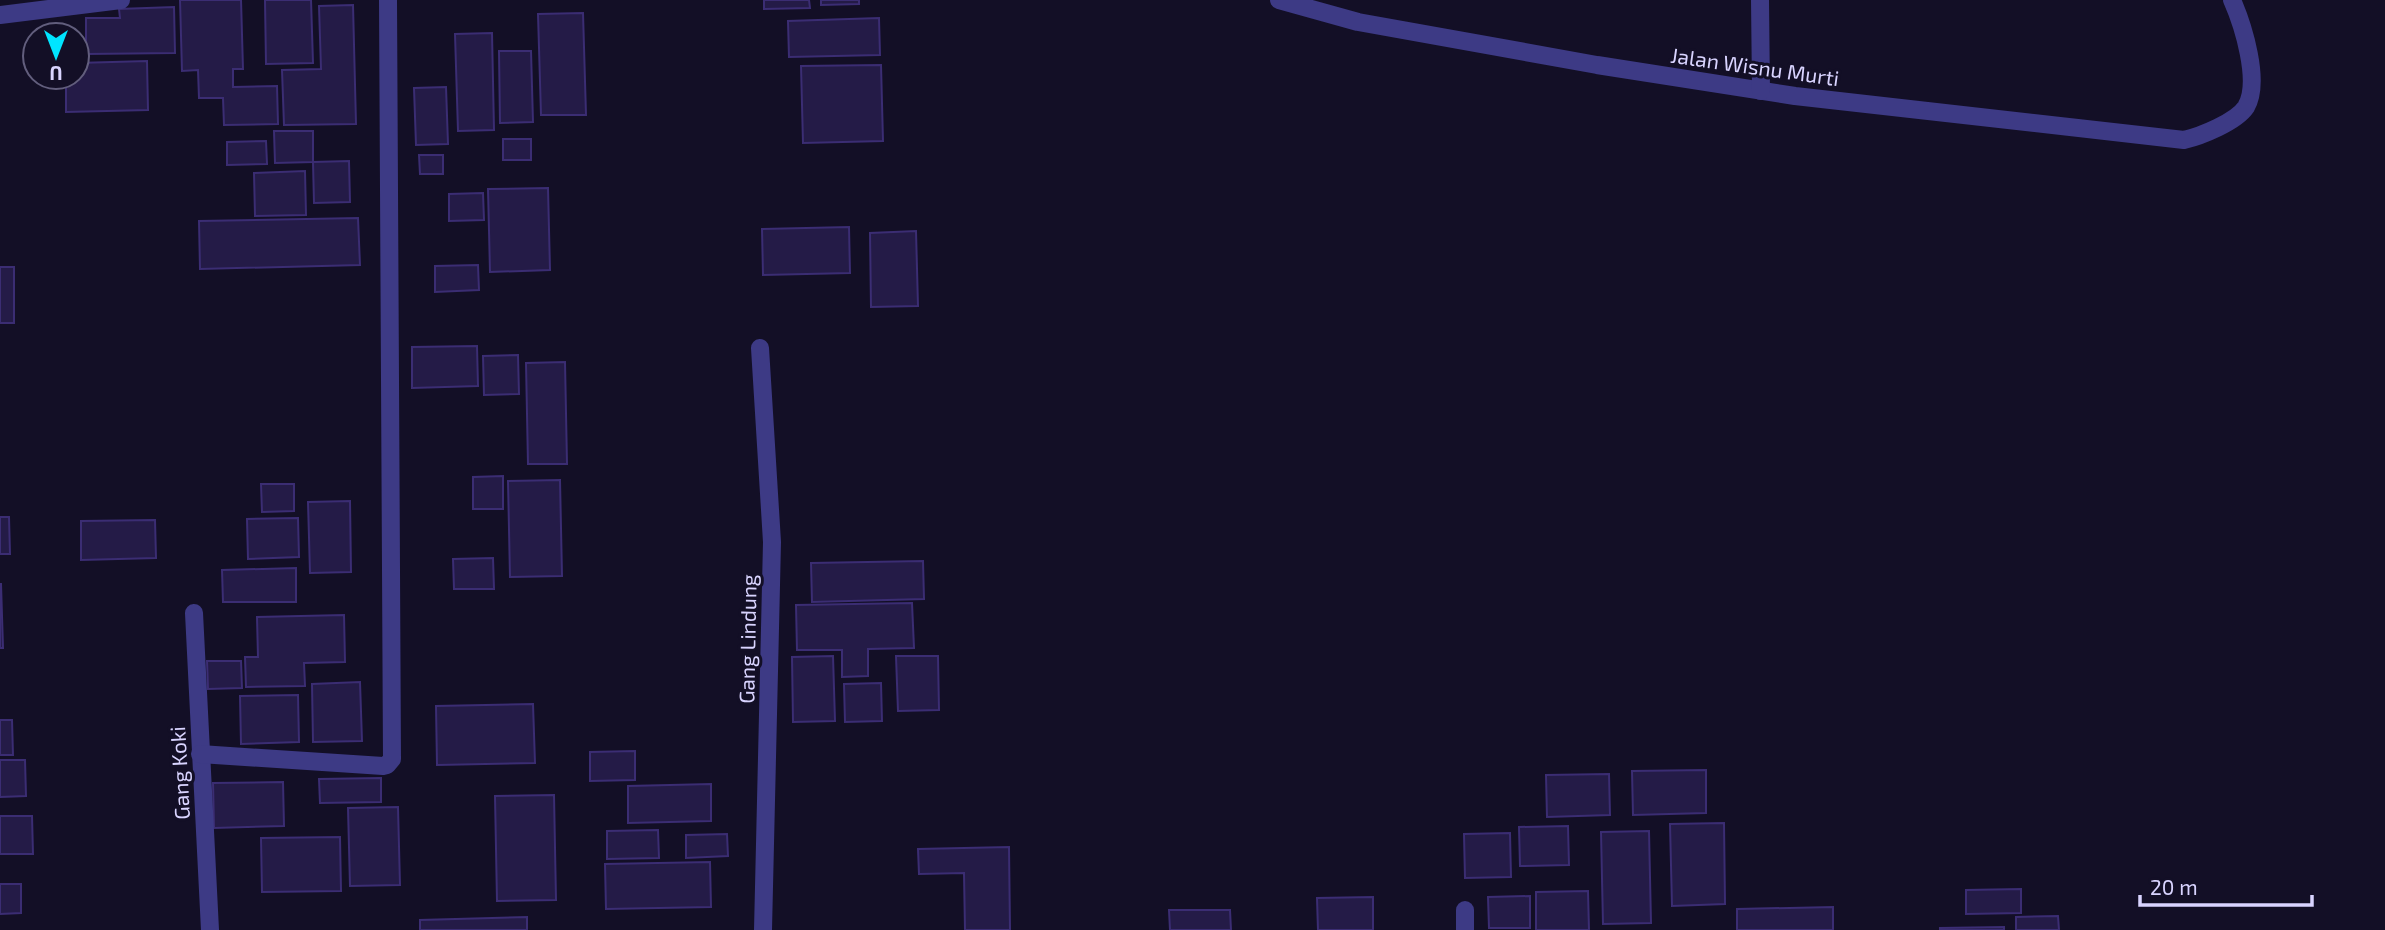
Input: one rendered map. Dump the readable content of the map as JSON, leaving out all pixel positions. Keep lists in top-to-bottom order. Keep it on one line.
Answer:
{"streets":{"street":["Jalan Wisnu Murti","Gang Lindung","Gang Koki"]},"scale_bar":"20 m","north":"bottom"}
